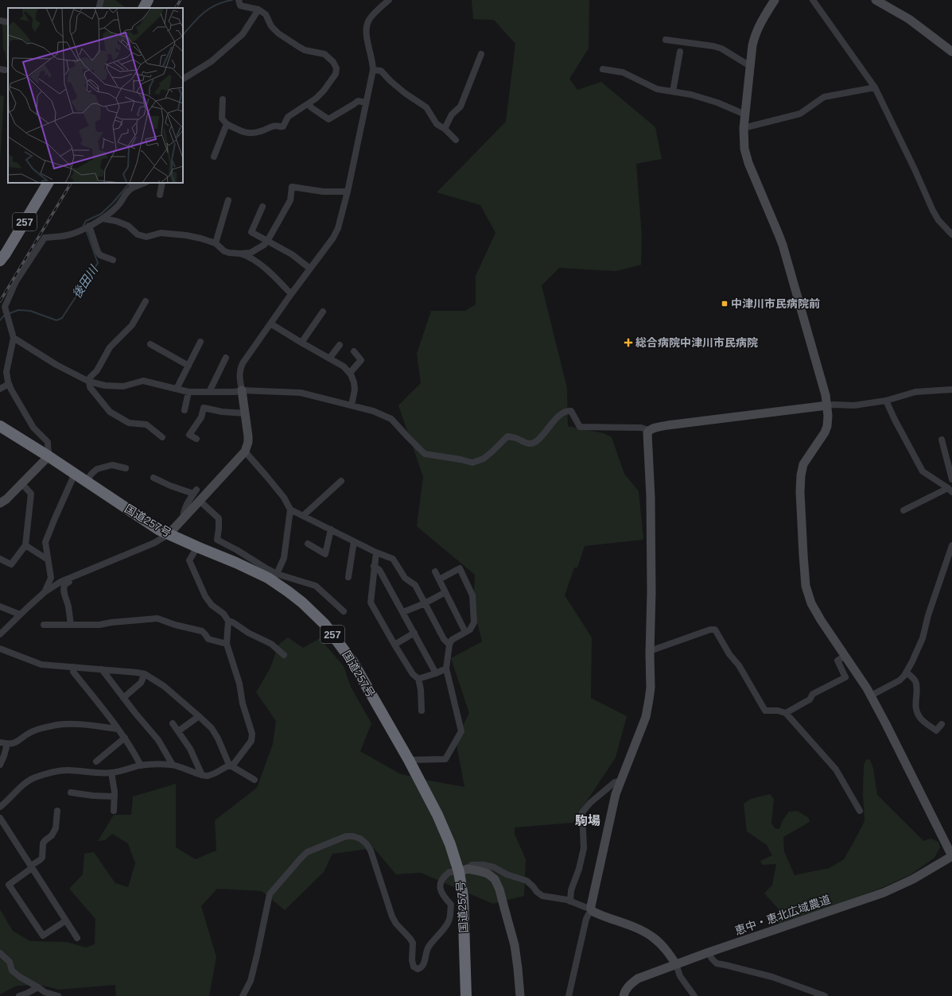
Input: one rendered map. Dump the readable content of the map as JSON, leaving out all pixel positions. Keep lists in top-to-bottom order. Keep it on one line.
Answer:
{"streets":{"highway":["257","国道257号"],"street":["恵中・恵北広域農道"]},"districts":["駒場"],"water":["後田川"],"places":{"transit":["中津川市民病院前"],"health":["総合病院中津川市民病院"]}}
